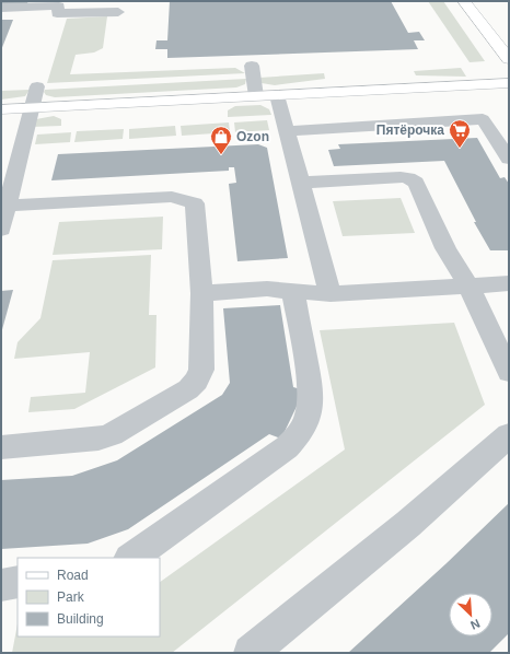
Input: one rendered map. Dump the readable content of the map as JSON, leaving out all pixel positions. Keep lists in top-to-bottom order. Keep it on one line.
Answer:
{"places":{"supermarket":["Пятёрочка"],"shop":["Ozon"]},"legend":["Road","Park","Building"],"north":"bottom right"}
